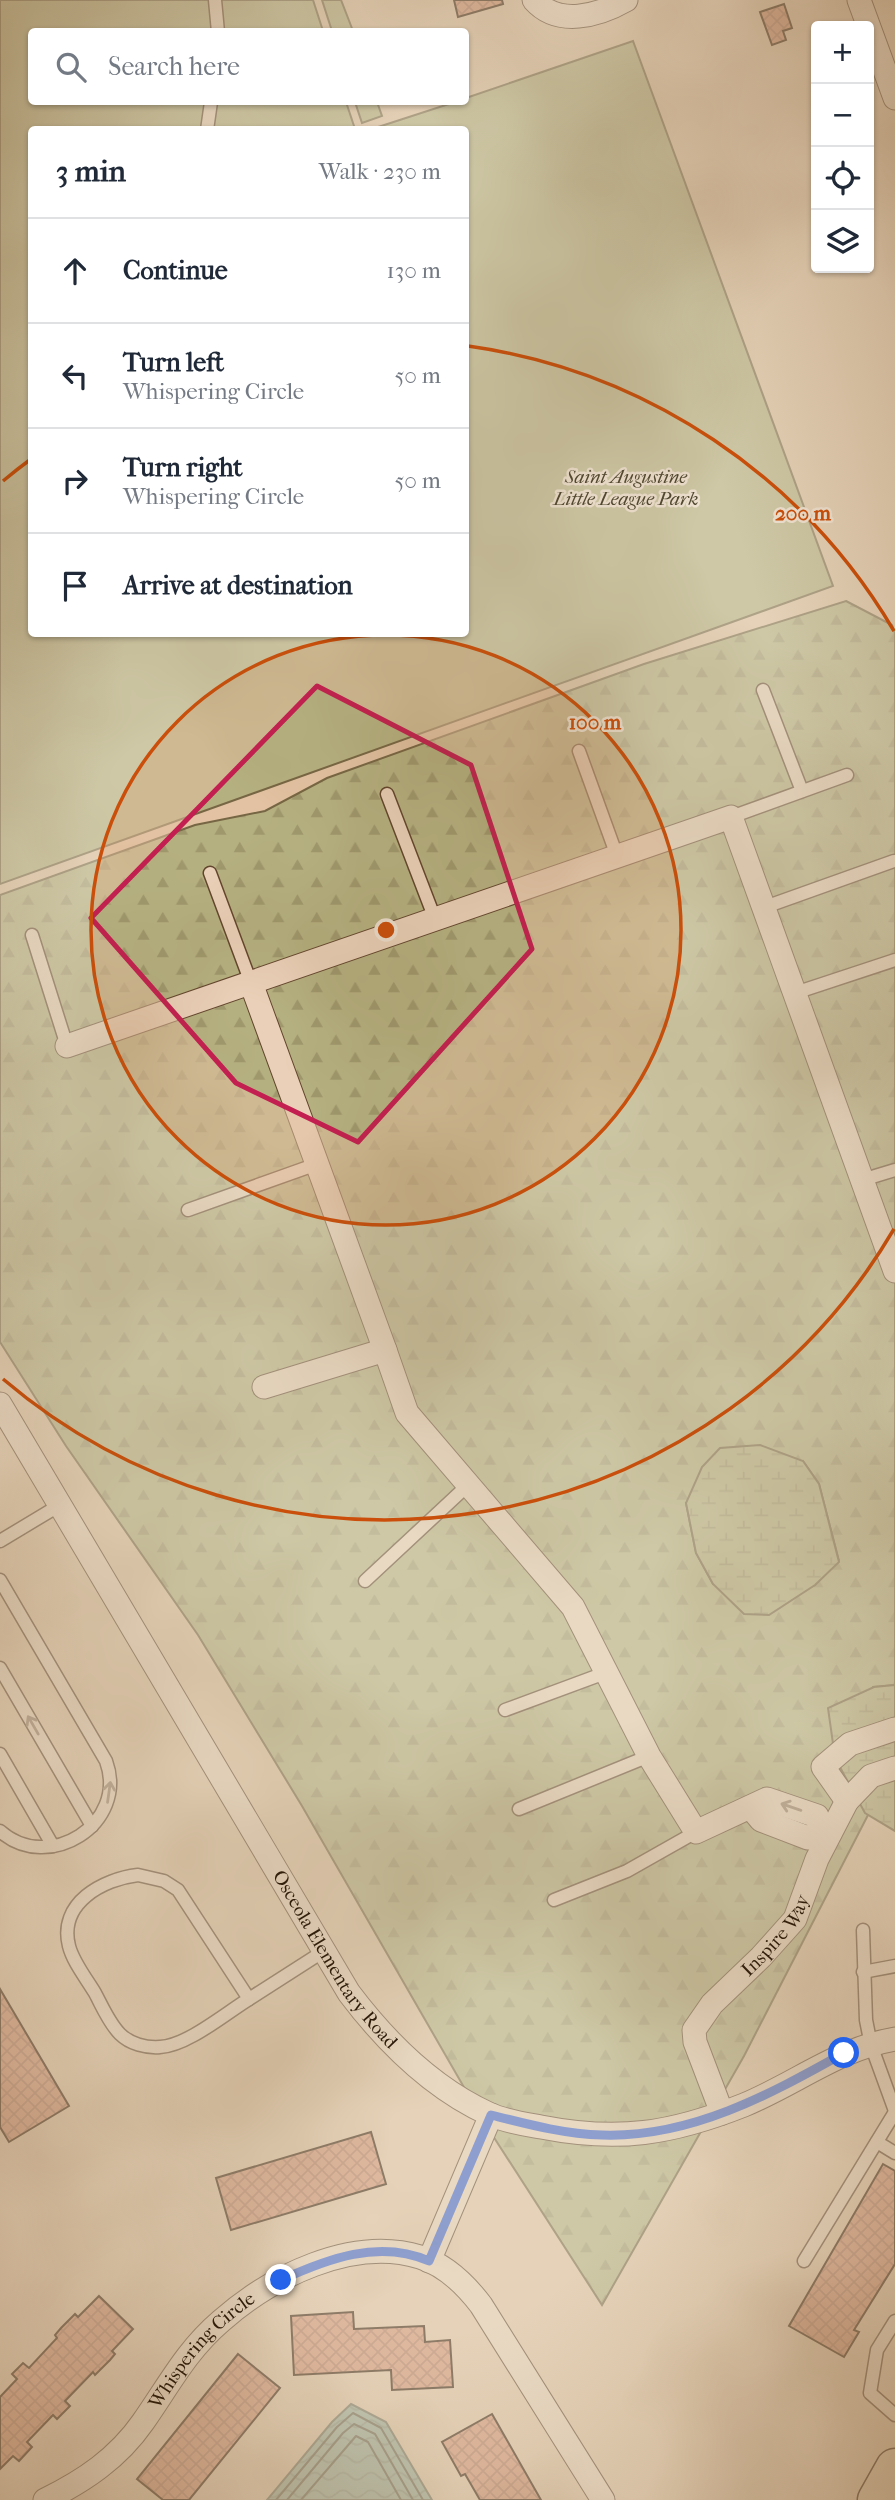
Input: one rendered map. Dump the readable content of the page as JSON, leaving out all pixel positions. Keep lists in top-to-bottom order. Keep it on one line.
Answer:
{"streets":{"street":["Inspire Way","Osceola Elementary Road","Whispering Circle"]},"crossings":[["Inspire Way","Osceola Elementary Road"]],"parks":["Saint Augustine Little League Park"],"page":{"map_buttons":["+","−"],"search":"Search here","heading":["3 min","Walk · 230 m"],"list":[["Continue","130 m"],["Turn left","Whispering Circle","50 m"],["Turn right","Whispering Circle","50 m"],"Arrive at destination"]},"rings":["200 m","100 m"]}
